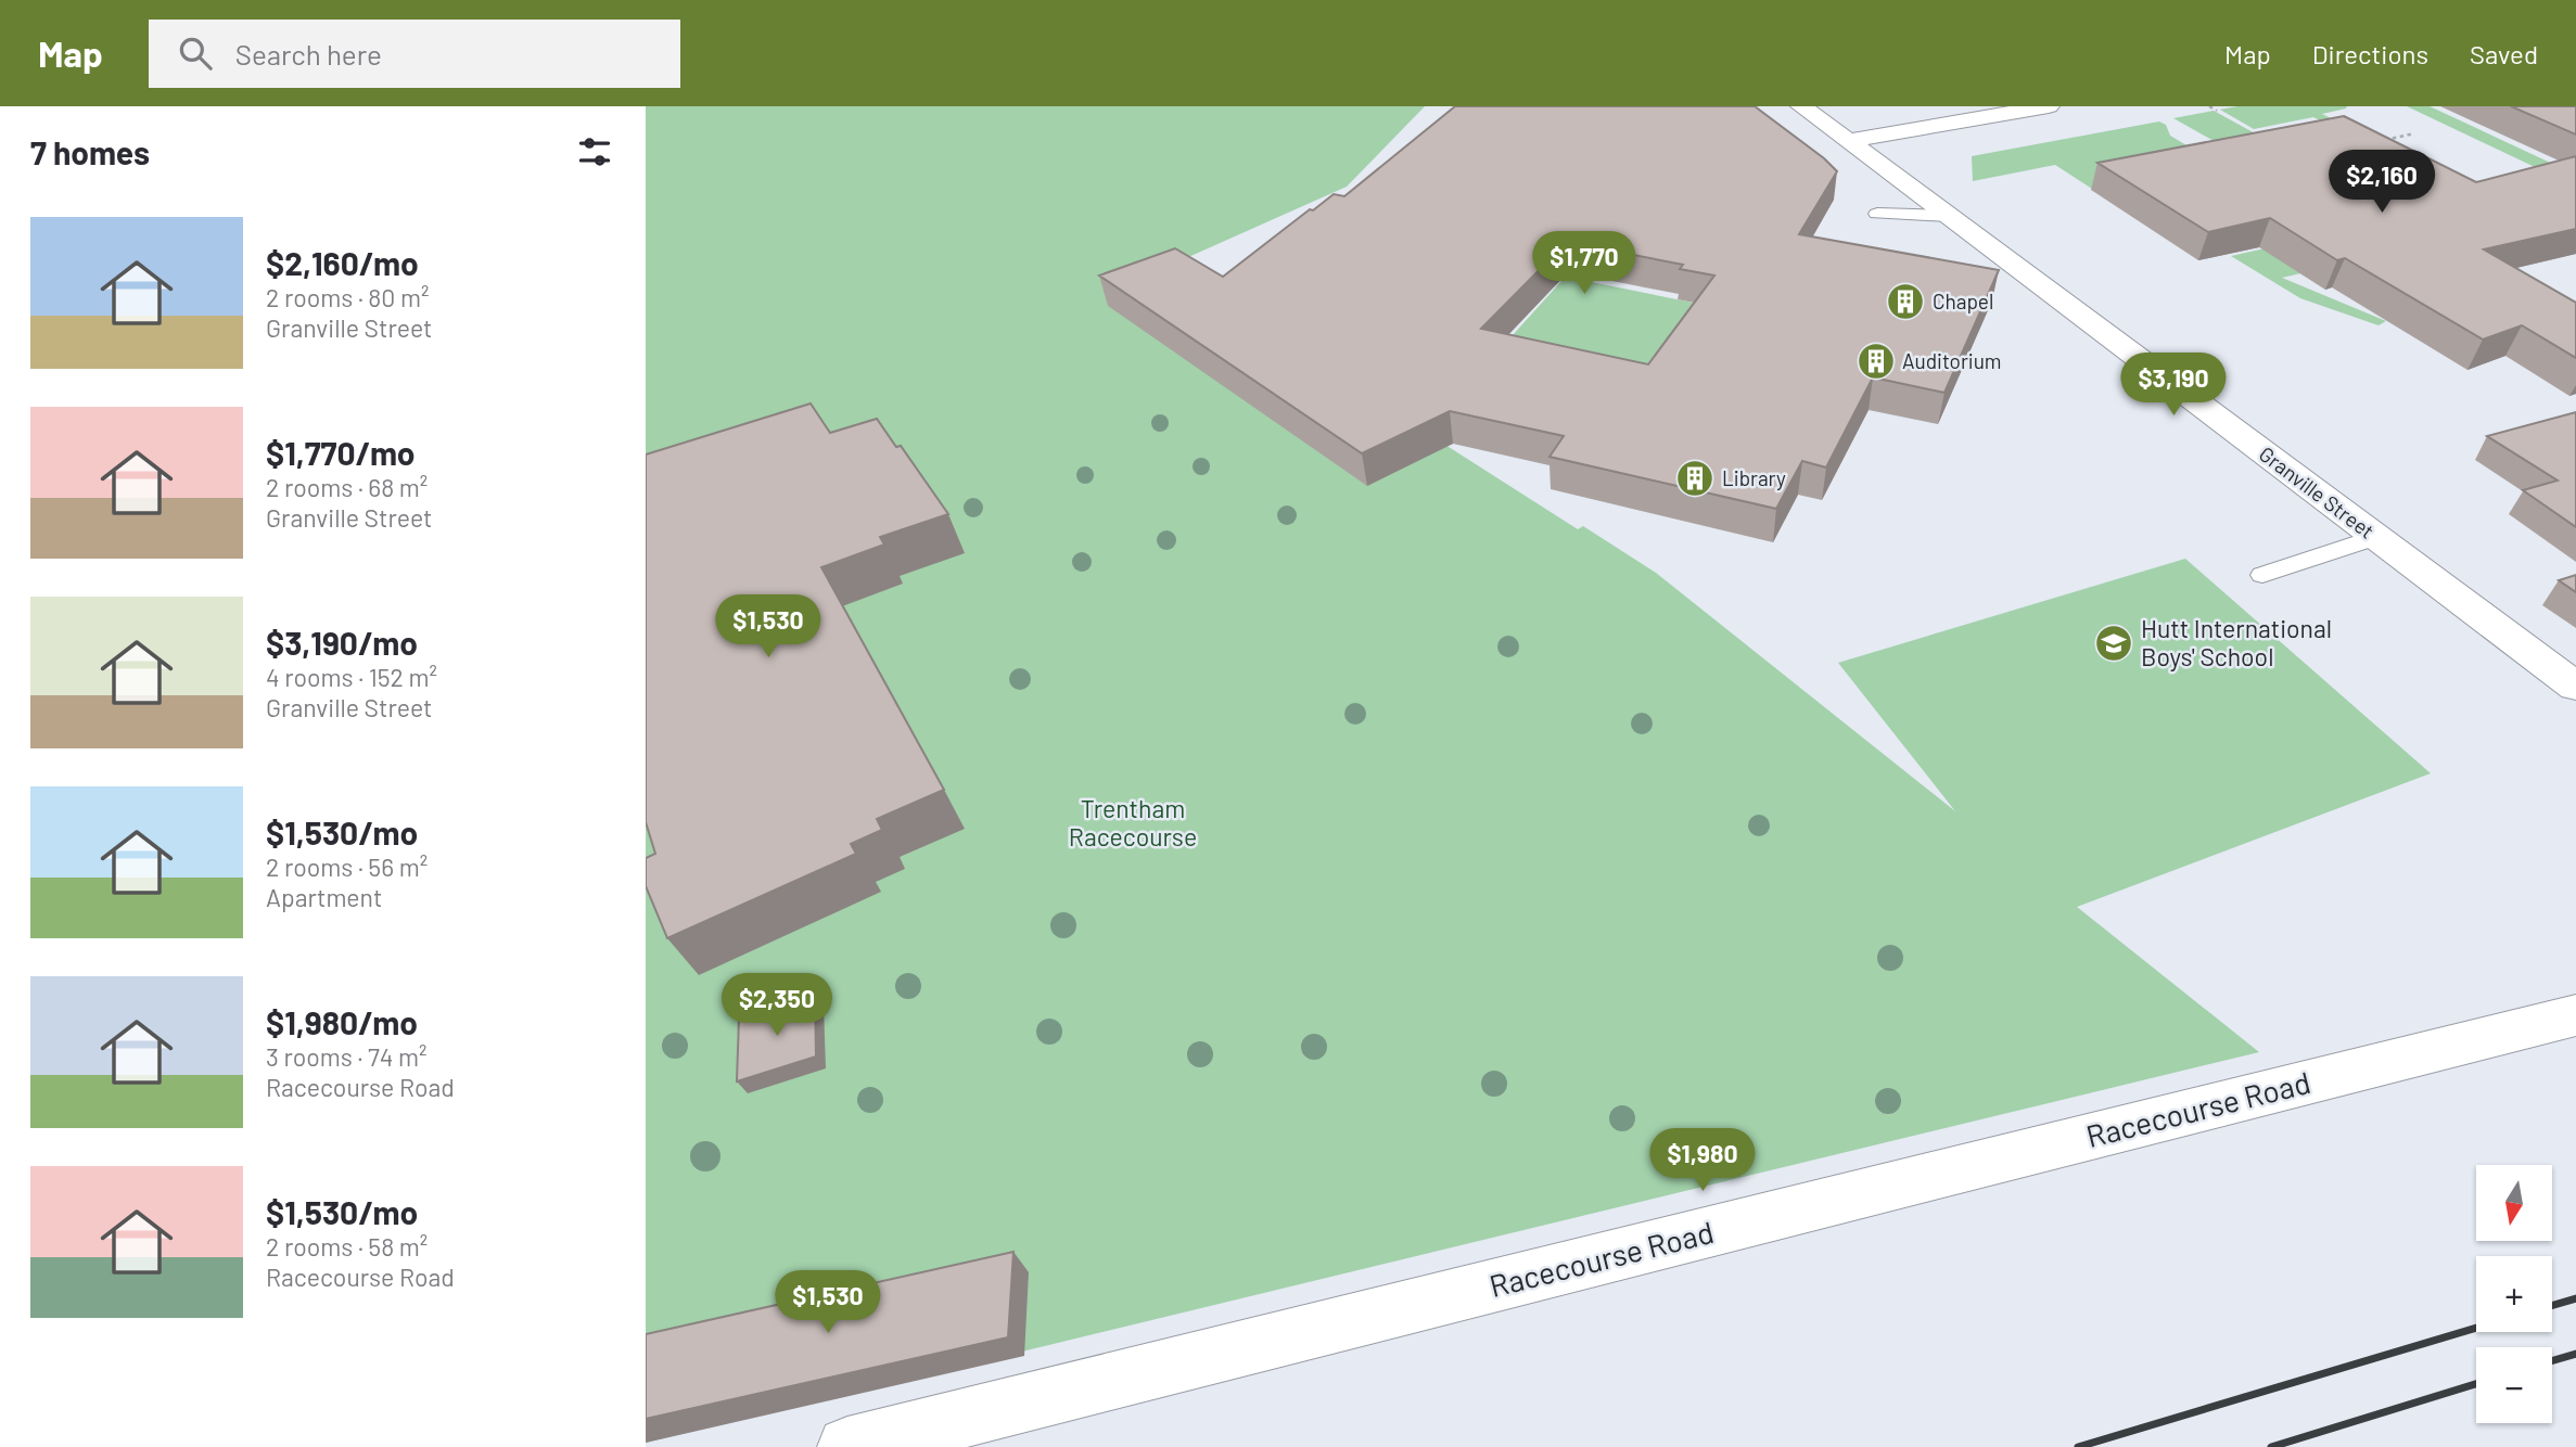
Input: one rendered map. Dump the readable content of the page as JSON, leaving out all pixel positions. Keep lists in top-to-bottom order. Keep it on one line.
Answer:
{"streets":{"street":["Granville Street","Racecourse Road"]},"parks":["Trentham Racecourse"],"places":{"building":["Chapel","Auditorium","Library"],"school or university":["Hutt International Boys' School"]},"north":"bottom","page":{"header":"Map","search":"Search here","nav":["Map","Directions","Saved"],"heading":"7 homes","price":["$2,160","$1,770","$3,190","$1,530","$2,350","$1,980","$1,530"],"list":[{"name":"$2,160/mo","note":"2 rooms · 80 m² · Granville Street"},{"name":"$1,770/mo","note":"2 rooms · 68 m² · Granville Street"},{"name":"$3,190/mo","note":"4 rooms · 152 m² · Granville Street"},{"name":"$1,530/mo","note":"2 rooms · 56 m² · Apartment"},{"name":"$1,980/mo","note":"3 rooms · 74 m² · Racecourse Road"},{"name":"$1,530/mo","note":"2 rooms · 58 m² · Racecourse Road"}],"map_buttons":["+","−"]}}
